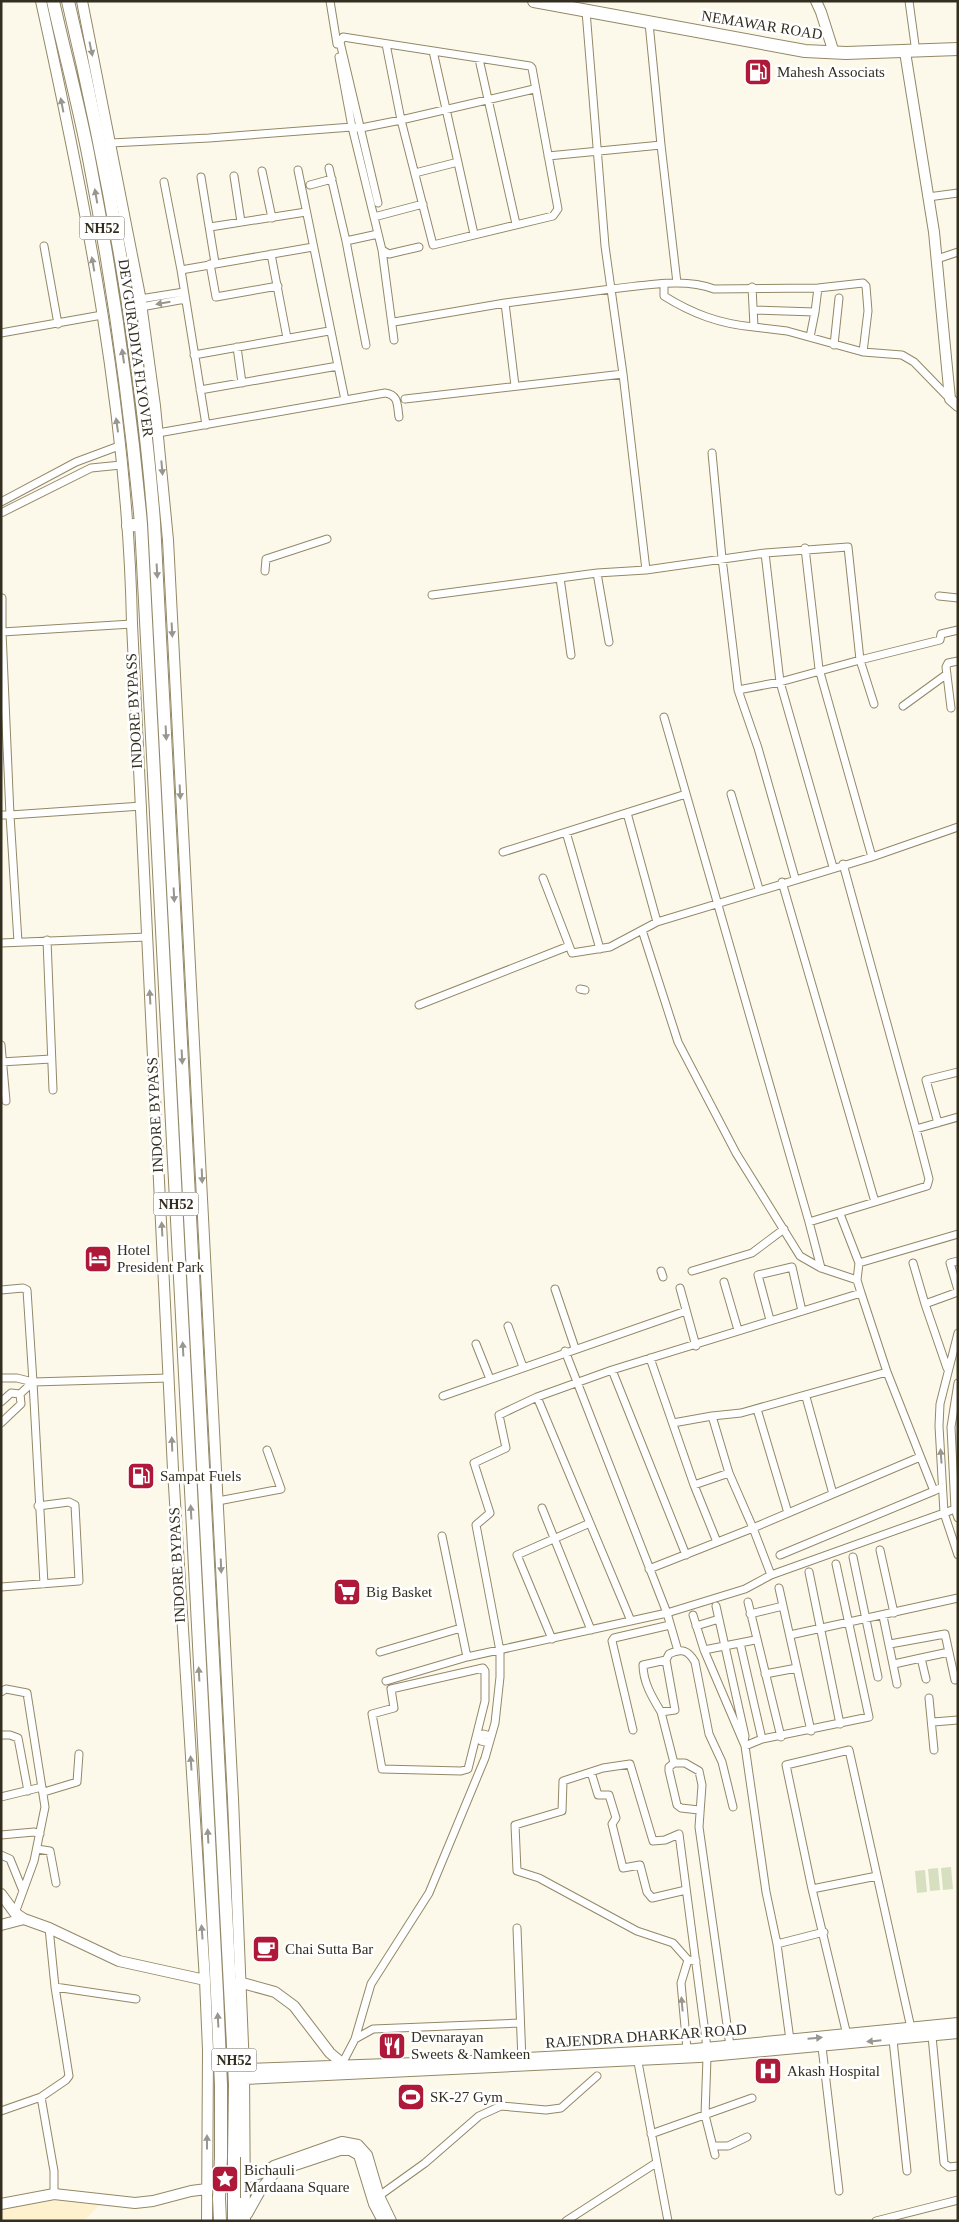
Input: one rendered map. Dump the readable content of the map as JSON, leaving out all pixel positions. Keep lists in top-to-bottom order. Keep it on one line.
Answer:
{"streets":{"highway":["NEMAWAR ROAD","NH52","DEVGURADIYA FLYOVER","INDORE BYPASS"],"street":["RAJENDRA DHARKAR ROAD"]},"crossings":[["NH52","INDORE BYPASS"],["DEVGURADIYA FLYOVER","INDORE BYPASS"]],"places":{"fuel station":["Mahesh Associats","Sampat Fuels"],"hotel":["Hotel President Park"],"supermarket":["Big Basket"],"cafe":["Chai Sutta Bar"],"restaurant":["Devnarayan Sweets & Namkeen"],"hospital":["Akash Hospital"],"sports":["SK-27 Gym"],"place":["Bichauli Mardaana Square"]}}
